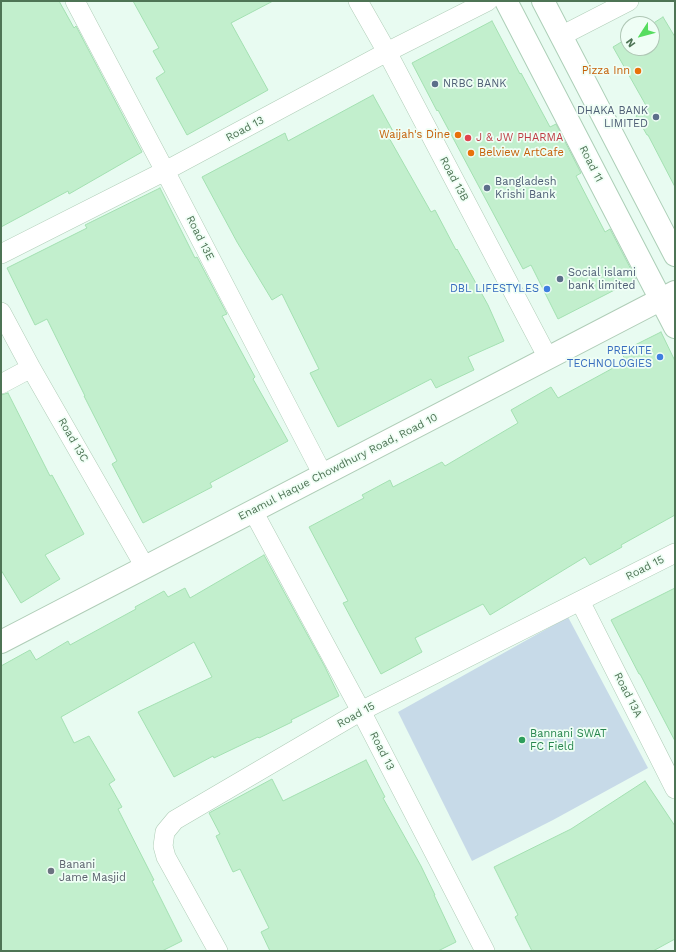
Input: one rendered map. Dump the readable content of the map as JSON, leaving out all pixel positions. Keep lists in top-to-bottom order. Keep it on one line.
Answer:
{"streets":{"street":["Road 13","Road 11","Road 13B","Road 13E","Road 13C","Enamul Haque Chowdhury Road, Road 10","Road 15","Road 13A"]},"crossings":[["Road 13","Road 13B"],["Road 13","Road 13E"],["Road 13","Enamul Haque Chowdhury Road, Road 10"],["Road 13","Road 15"],["Road 11","Enamul Haque Chowdhury Road, Road 10"],["Road 13B","Enamul Haque Chowdhury Road, Road 10"],["Road 13E","Enamul Haque Chowdhury Road, Road 10"],["Road 13C","Enamul Haque Chowdhury Road, Road 10"],["Road 15","Road 13A"]],"places":["Pizza Inn","NRBC BANK","DHAKA BANK LIMITED","Waijah's Dine","J & JW PHARMA","Belview ArtCafe","Bangladesh Krishi Bank","Social islami bank limited","DBL LIFESTYLES","PREKITE TECHNOLOGIES","Bannani SWAT FC Field","Banani Jame Masjid"],"north":"bottom left"}
